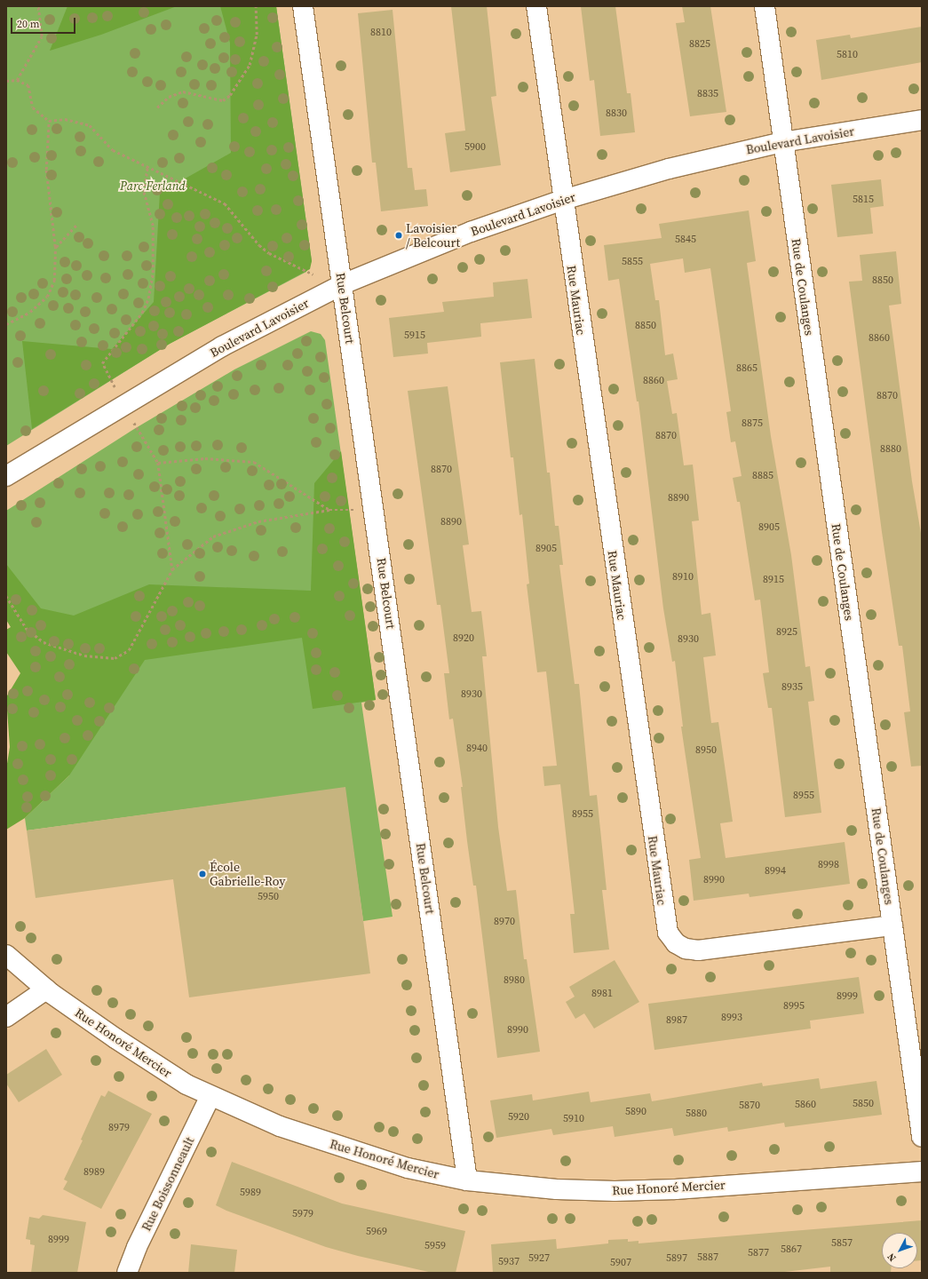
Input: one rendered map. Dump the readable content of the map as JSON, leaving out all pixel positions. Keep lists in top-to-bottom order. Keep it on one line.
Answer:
{"streets":{"street":["Boulevard Lavoisier","Rue de Coulanges","Rue Mauriac","Rue Belcourt","Rue Honoré Mercier","Rue Boissonneault"]},"crossings":[["Boulevard Lavoisier","Rue de Coulanges"],["Boulevard Lavoisier","Rue Mauriac"],["Boulevard Lavoisier","Rue Belcourt"],["Rue de Coulanges","Rue Mauriac"],["Rue Belcourt","Rue Honoré Mercier"],["Rue Honoré Mercier","Rue Boissonneault"]],"parks":["Parc Ferland"],"places":["Lavoisier / Belcourt","École Gabrielle-Roy"],"house_numbers":["8810","8825","5810","8835","8830","5900","5815","5845","5855","8850","8850","5915","8860","8865","8860","8870","8875","8870","8880","8870","8885","8890","8890","8905","8905","8910","8915","8925","8920","8930","8935","8930","8940","8950","8955","8955","8998","8994","8990","5950","8970","8980","8981","8999","8995","8993","8987","8990","5850","5860","5870","5890","5880","5920","5910","8979","8989","5989","5979","5969","8999","5857","5959","5867","5877","5887","5927","5897","5937","5907"],"scale_bar":"20 m","north":"bottom left"}
